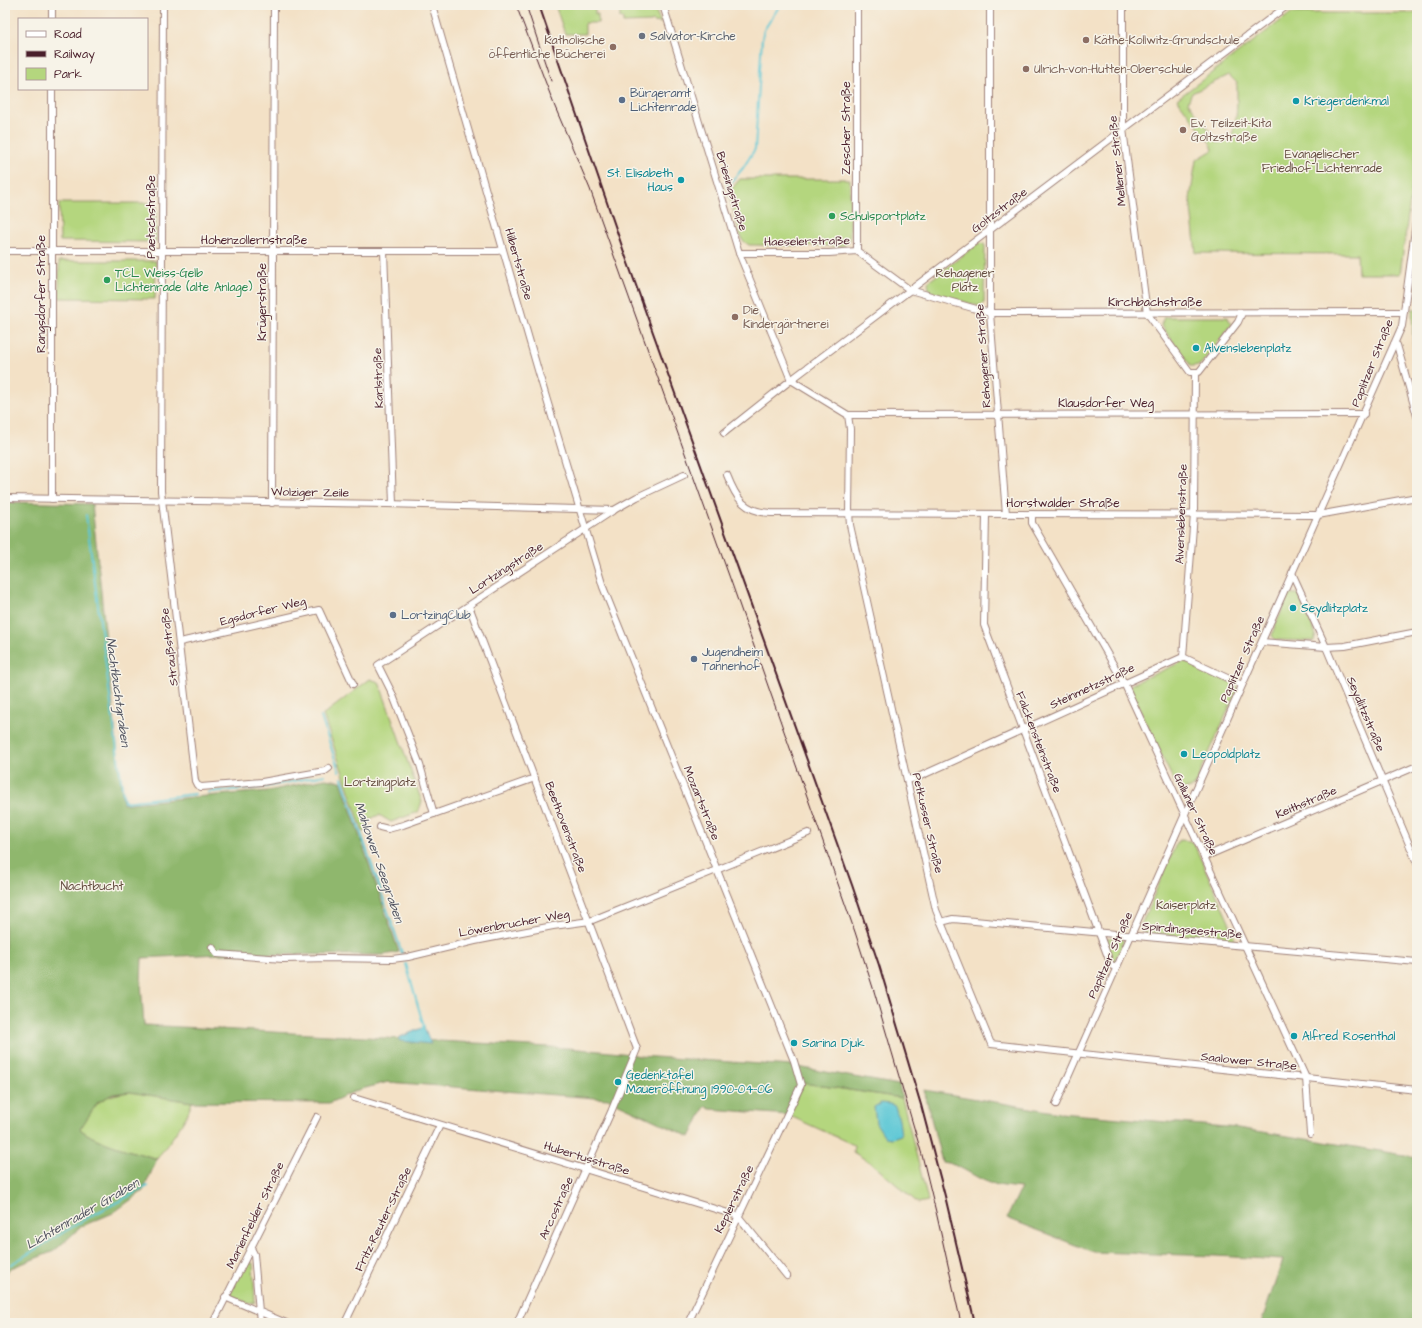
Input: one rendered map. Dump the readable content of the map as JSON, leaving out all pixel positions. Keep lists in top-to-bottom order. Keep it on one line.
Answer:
{"streets":{"street":["Zescher Straße","Mellener Straße","Briesingstraße","Goltzstraße","Paetschstraße","Hohenzollernstraße","Haeselerstraße","Hilbertstraße","Rangsdorfer Straße","Krügerstraße","Kirchbachstraße","Rehagener Straße","Paplitzer Straße","Karlstraße","Klausdorfer Weg","Wolziger Zeile","Horstwalder Straße","Alvenslebenstraße","Lortzingstraße","Egsdorfer Weg","Straußstraße","Steinmetzstraße","Seydlitzstraße","Falckensteinstraße","Keithstraße","Mozartstraße","Galluner Straße","Petkusser Straße","Beethovenstraße","Löwenbrucher Weg","Spirdingseestraße","Saalower Straße","Hubertusstraße","Keplerstraße","Arcostraße","Marienfelder Straße","Fritz-Reuter-Straße"]},"crossings":[["Zescher Straße","Haeselerstraße"],["Mellener Straße","Goltzstraße"],["Mellener Straße","Kirchbachstraße"],["Briesingstraße","Goltzstraße"],["Briesingstraße","Haeselerstraße"],["Goltzstraße","Haeselerstraße"],["Goltzstraße","Kirchbachstraße"],["Goltzstraße","Rehagener Straße"],["Paetschstraße","Hohenzollernstraße"],["Paetschstraße","Wolziger Zeile"],["Paetschstraße","Straußstraße"],["Hohenzollernstraße","Hilbertstraße"],["Hohenzollernstraße","Rangsdorfer Straße"],["Hohenzollernstraße","Krügerstraße"],["Hohenzollernstraße","Karlstraße"],["Haeselerstraße","Kirchbachstraße"],["Hilbertstraße","Wolziger Zeile"],["Hilbertstraße","Lortzingstraße"],["Hilbertstraße","Mozartstraße"],["Rangsdorfer Straße","Wolziger Zeile"],["Krügerstraße","Wolziger Zeile"],["Kirchbachstraße","Rehagener Straße"],["Kirchbachstraße","Paplitzer Straße"],["Rehagener Straße","Klausdorfer Weg"],["Rehagener Straße","Horstwalder Straße"],["Paplitzer Straße","Klausdorfer Weg"],["Paplitzer Straße","Horstwalder Straße"],["Paplitzer Straße","Seydlitzstraße"],["Paplitzer Straße","Falckensteinstraße"],["Paplitzer Straße","Galluner Straße"],["Paplitzer Straße","Petkusser Straße"],["Paplitzer Straße","Spirdingseestraße"],["Paplitzer Straße","Saalower Straße"],["Karlstraße","Wolziger Zeile"],["Klausdorfer Weg","Alvenslebenstraße"],["Klausdorfer Weg","Petkusser Straße"],["Wolziger Zeile","Straußstraße"],["Horstwalder Straße","Alvenslebenstraße"],["Horstwalder Straße","Falckensteinstraße"],["Horstwalder Straße","Galluner Straße"],["Horstwalder Straße","Petkusser Straße"],["Alvenslebenstraße","Steinmetzstraße"],["Lortzingstraße","Mozartstraße"],["Lortzingstraße","Beethovenstraße"],["Egsdorfer Weg","Straußstraße"],["Steinmetzstraße","Falckensteinstraße"],["Steinmetzstraße","Galluner Straße"],["Steinmetzstraße","Petkusser Straße"],["Seydlitzstraße","Keithstraße"],["Falckensteinstraße","Spirdingseestraße"],["Keithstraße","Galluner Straße"],["Mozartstraße","Löwenbrucher Weg"],["Mozartstraße","Keplerstraße"],["Galluner Straße","Spirdingseestraße"],["Galluner Straße","Saalower Straße"],["Petkusser Straße","Spirdingseestraße"],["Petkusser Straße","Saalower Straße"],["Beethovenstraße","Löwenbrucher Weg"],["Beethovenstraße","Arcostraße"],["Hubertusstraße","Keplerstraße"],["Hubertusstraße","Arcostraße"],["Hubertusstraße","Fritz-Reuter-Straße"]],"water":["Nachtbuchtgraben","Mahlower Seegraben","Lichtenrader Graben"],"parks":["Evangelischer Friedhof Lichtenrade","Rehagener Platz","Lortzingplatz","Nachtbucht","Kaiserplatz"],"places":["Salvator-Kirche","Käthe-Kollwitz-Grundschule","Katholische öffentliche Bücherei","Ulrich-von-Hutten-Oberschule","Bürgeramt Lichtenrade","Kriegerdenkmal","Ev. Teilzeit-Kita Goltzstraße","St. Elisabeth Haus","Schulsportplatz","TCL Weiss-Gelb Lichtenrade (alte Anlage)","Die Kindergärtnerei","Alvenslebenplatz","Seydlitzplatz","LortzingClub","Jugendheim Tannenhof","Leopoldplatz","Alfred Rosenthal","Sarina Djuk","Gedenktafel Maueröffnung 1990-04-06"],"legend":["Road","Railway","Park"]}
